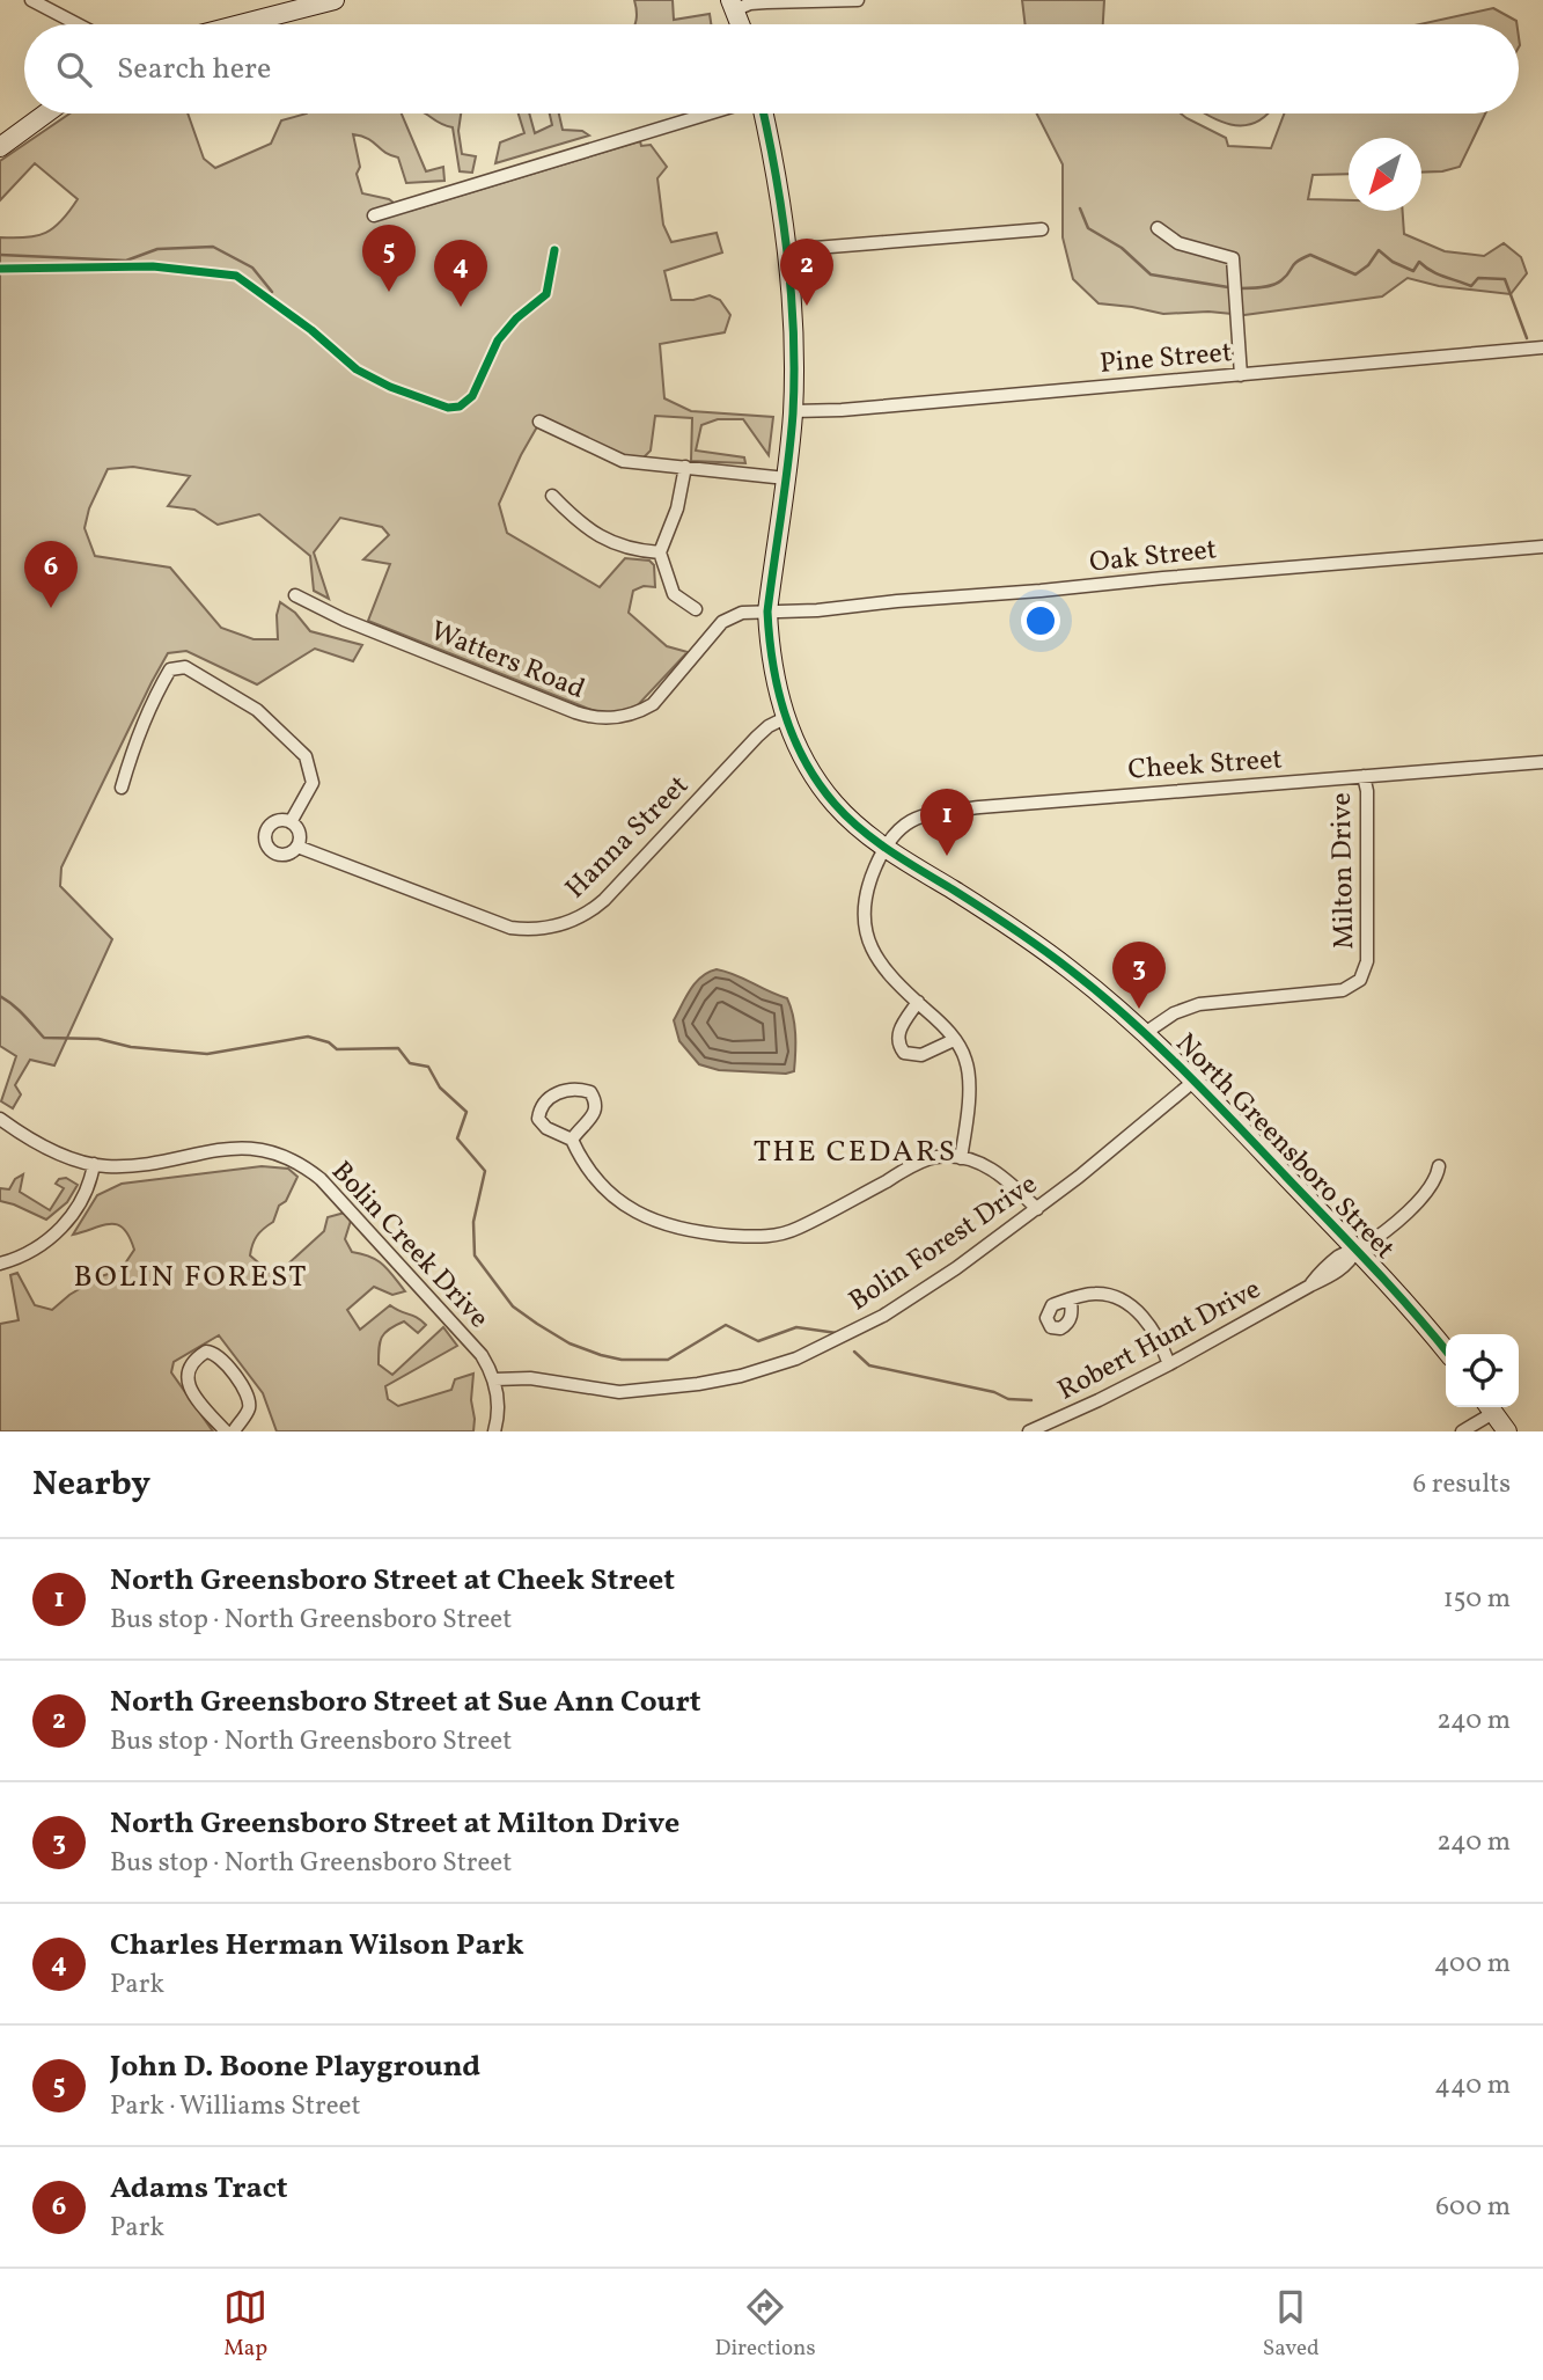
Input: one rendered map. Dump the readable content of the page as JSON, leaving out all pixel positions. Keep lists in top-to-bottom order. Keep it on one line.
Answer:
{"streets":{"main road":["North Greensboro Street"],"street":["Pine Street","Oak Street","Watters Road","Cheek Street","Hanna Street","Milton Drive","Bolin Forest Drive","Bolin Creek Drive","Robert Hunt Drive"]},"crossings":[["Pine Street","North Greensboro Street"],["Oak Street","Watters Road"],["Oak Street","North Greensboro Street"],["Watters Road","North Greensboro Street"],["Cheek Street","Milton Drive"],["Cheek Street","North Greensboro Street"],["Hanna Street","North Greensboro Street"],["Milton Drive","North Greensboro Street"],["North Greensboro Street","Bolin Forest Drive"],["North Greensboro Street","Robert Hunt Drive"],["Bolin Forest Drive","Bolin Creek Drive"]],"districts":["THE CEDARS","BOLIN FOREST"],"north":"bottom left","page":{"search":"Search here","pins":["5","2","4","6","1","3"],"heading":["Nearby","6 results"],"list":[{"mark":"1","name":"North Greensboro Street at Cheek Street","note":"Bus stop · North Greensboro Street","value":"150 m"},{"mark":"2","name":"North Greensboro Street at Sue Ann Court","note":"Bus stop · North Greensboro Street","value":"240 m"},{"mark":"3","name":"North Greensboro Street at Milton Drive","note":"Bus stop · North Greensboro Street","value":"240 m"},{"mark":"4","name":"Charles Herman Wilson Park","note":"Park","value":"400 m"},{"mark":"5","name":"John D. Boone Playground","note":"Park · Williams Street","value":"440 m"},{"mark":"6","name":"Adams Tract","note":"Park","value":"600 m"}],"nav":["Map","Directions","Saved"]}}
